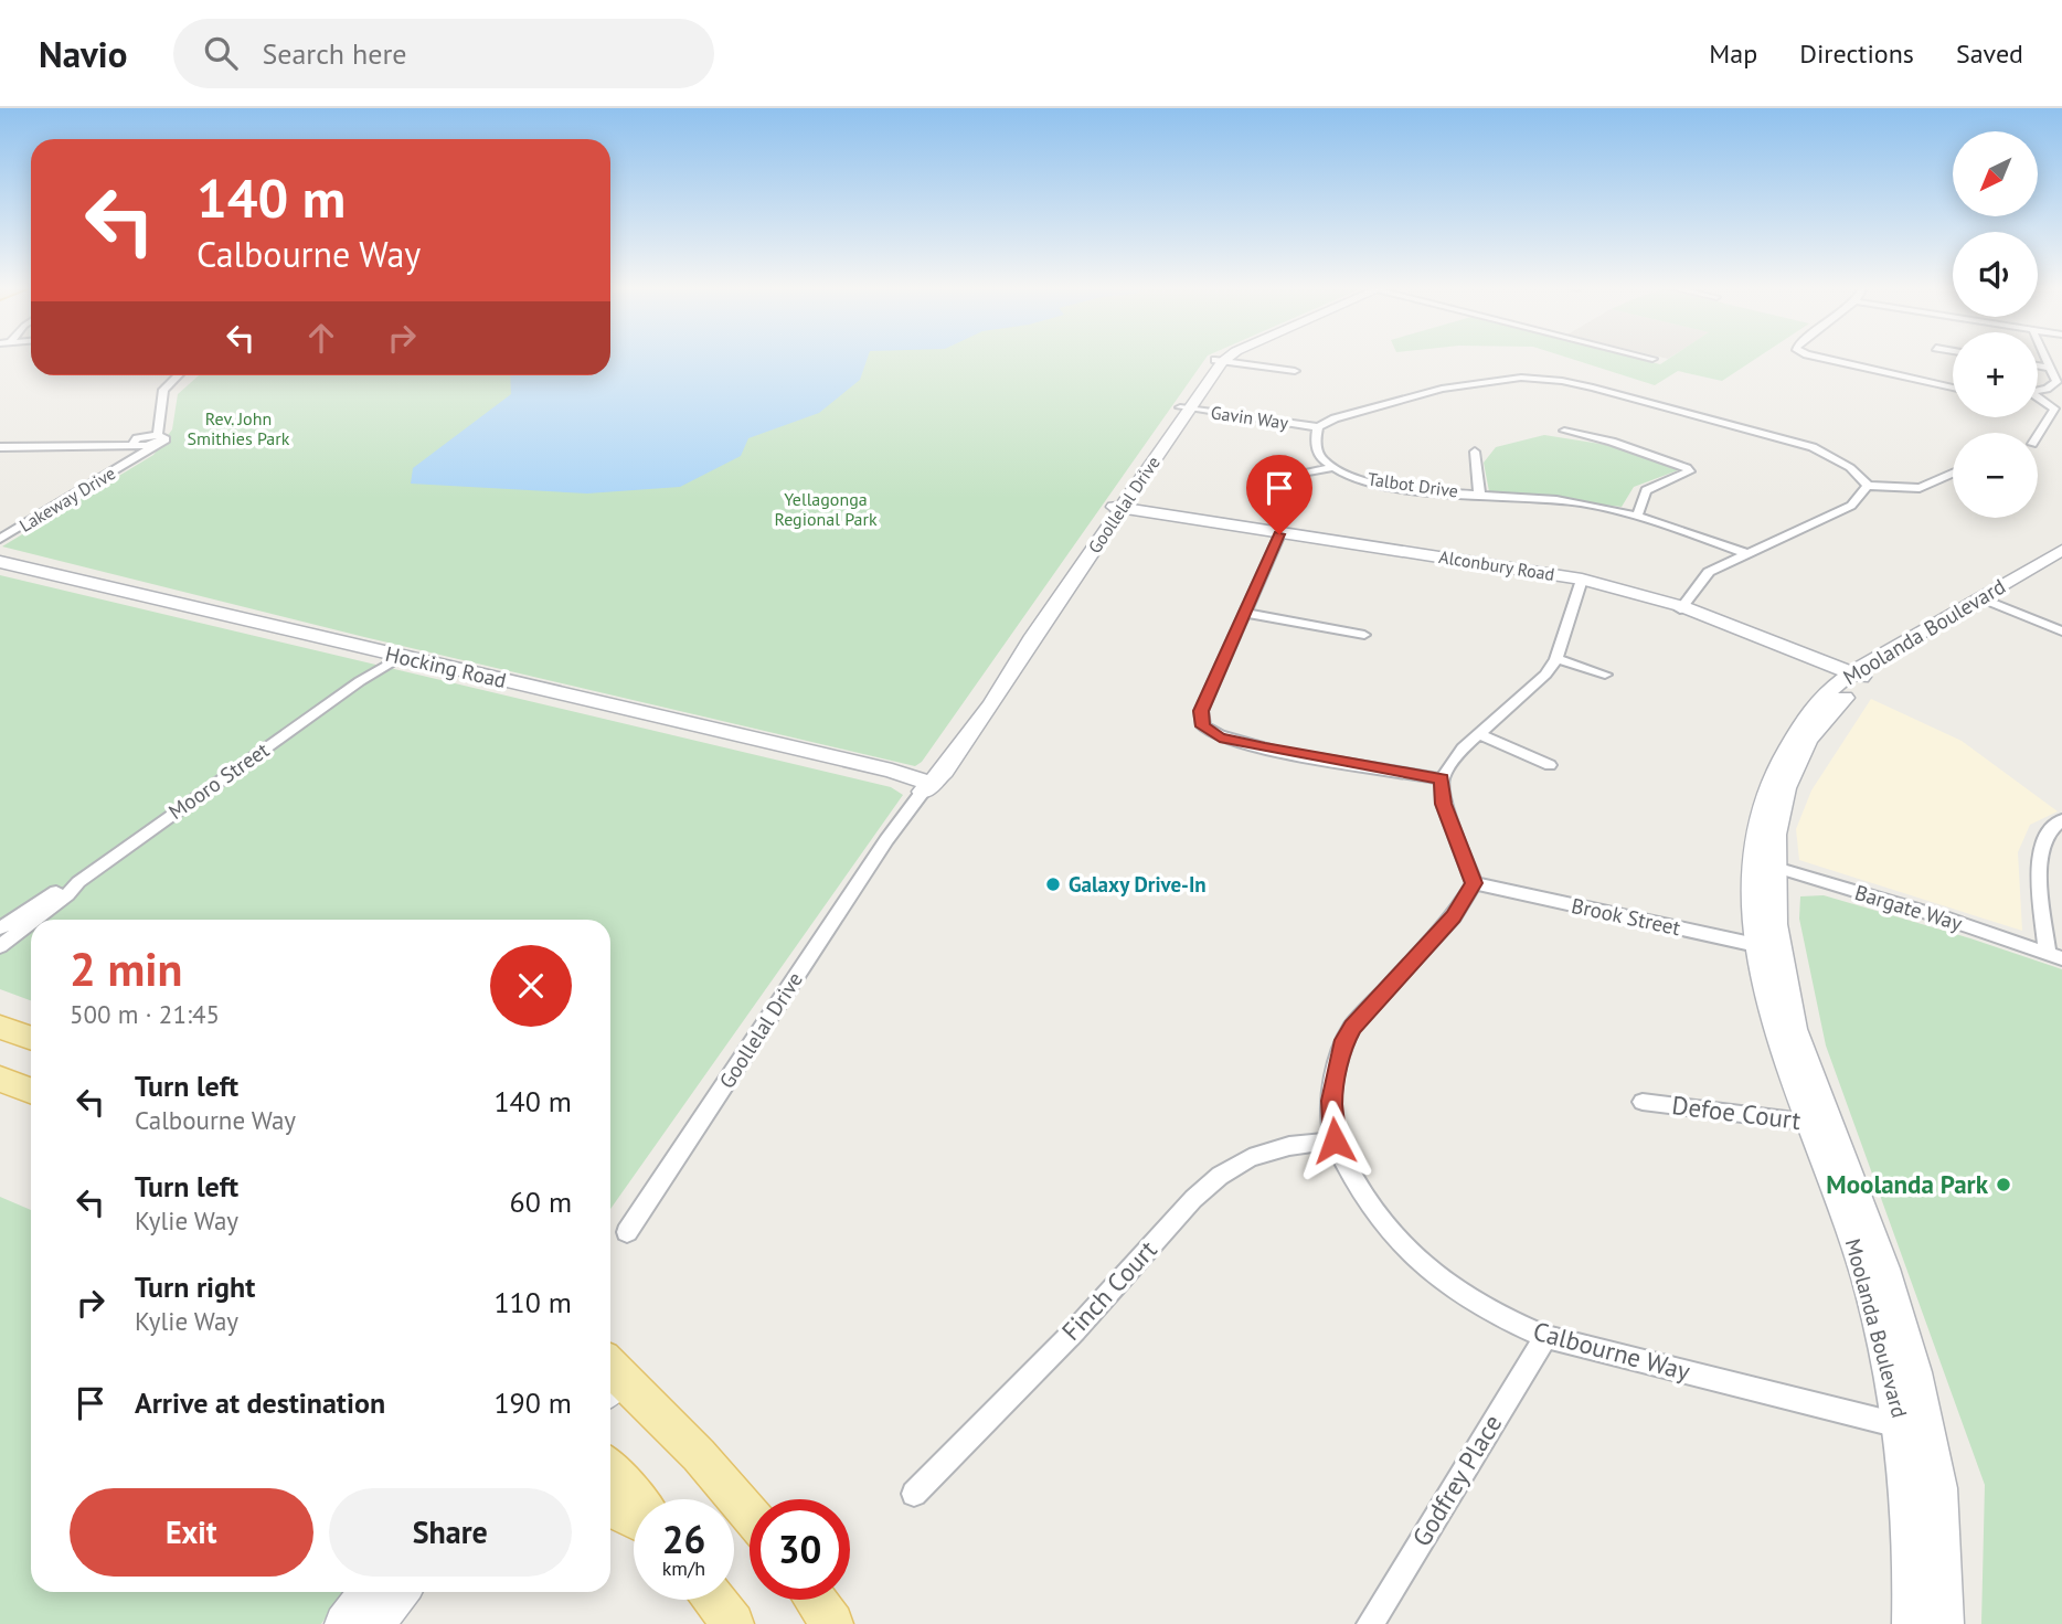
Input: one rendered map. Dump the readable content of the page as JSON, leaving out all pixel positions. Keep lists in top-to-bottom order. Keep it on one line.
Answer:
{"streets":{"street":["Gavin Way","Talbot Drive","Lakeway Drive","Goollelal Drive","Alconbury Road","Moolanda Boulevard","Hocking Road","Mooro Street","Bargate Way","Brook Street","Defoe Court","Finch Court","Calbourne Way","Godfrey Place"]},"crossings":[["Gavin Way","Goollelal Drive"],["Goollelal Drive","Alconbury Road"],["Goollelal Drive","Hocking Road"],["Alconbury Road","Moolanda Boulevard"],["Moolanda Boulevard","Bargate Way"],["Moolanda Boulevard","Brook Street"],["Moolanda Boulevard","Defoe Court"],["Moolanda Boulevard","Calbourne Way"],["Hocking Road","Mooro Street"],["Brook Street","Calbourne Way"],["Finch Court","Calbourne Way"],["Calbourne Way","Godfrey Place"]],"parks":["Rev. John Smithies Park","Yellagonga Regional Park"],"places":["Galaxy Drive-In","Moolanda Park"],"north":"bottom left","page":{"header":"Navio","search":"Search here","nav":["Map","Directions","Saved"],"map_buttons":["+","−"],"turn":["140 m","Calbourne Way"],"heading":["2 min","500 m · 21:45"],"list":[{"name":"Turn left","note":"Calbourne Way","value":"140 m"},{"name":"Turn left","note":"Kylie Way","value":"60 m"},{"name":"Turn right","note":"Kylie Way","value":"110 m"},{"name":"Arrive at destination","value":"190 m"}],"buttons":["Exit","Share"],"speed":"26 km/h","limit":"30"}}
